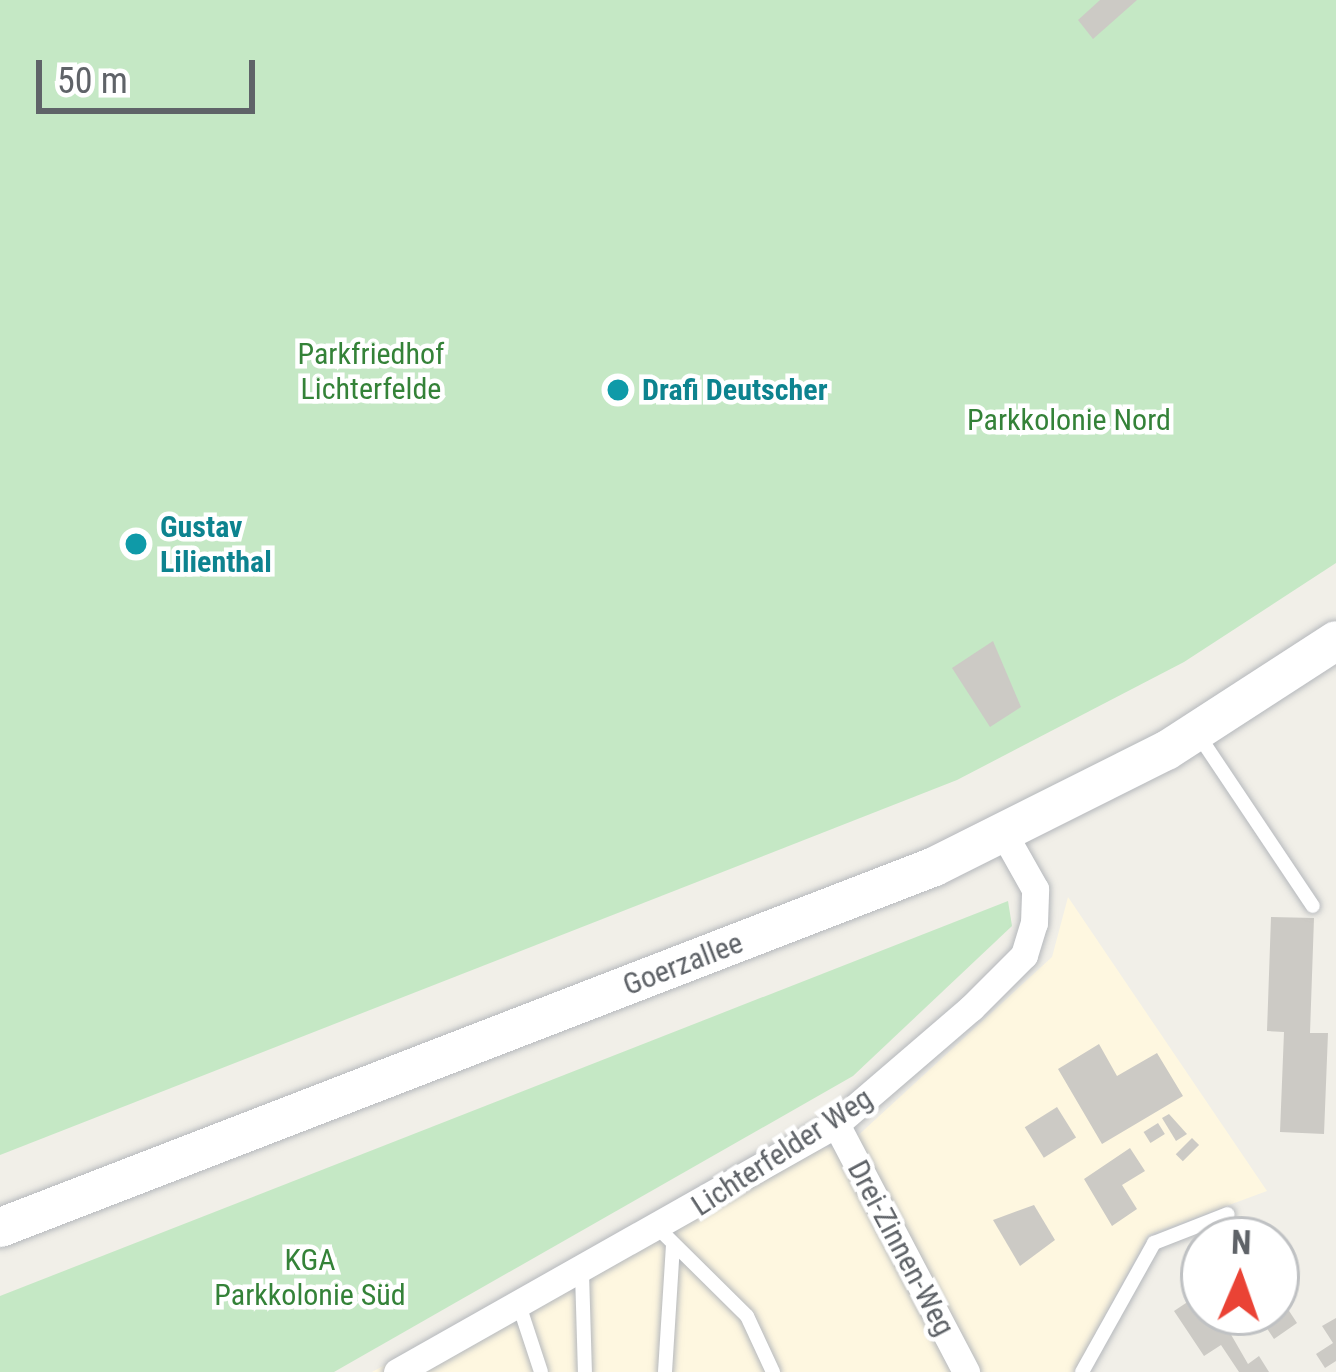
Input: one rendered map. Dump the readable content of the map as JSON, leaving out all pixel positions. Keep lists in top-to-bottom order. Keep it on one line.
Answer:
{"streets":{"main road":["Goerzallee"],"street":["Lichterfelder Weg","Drei-Zinnen-Weg"]},"crossings":[["Goerzallee","Lichterfelder Weg"],["Lichterfelder Weg","Drei-Zinnen-Weg"]],"parks":["Parkfriedhof Lichterfelde","Parkkolonie Nord","KGA Parkkolonie Süd"],"places":["Drafi Deutscher","Gustav Lilienthal"],"scale_bar":"50 m","north":"top"}
